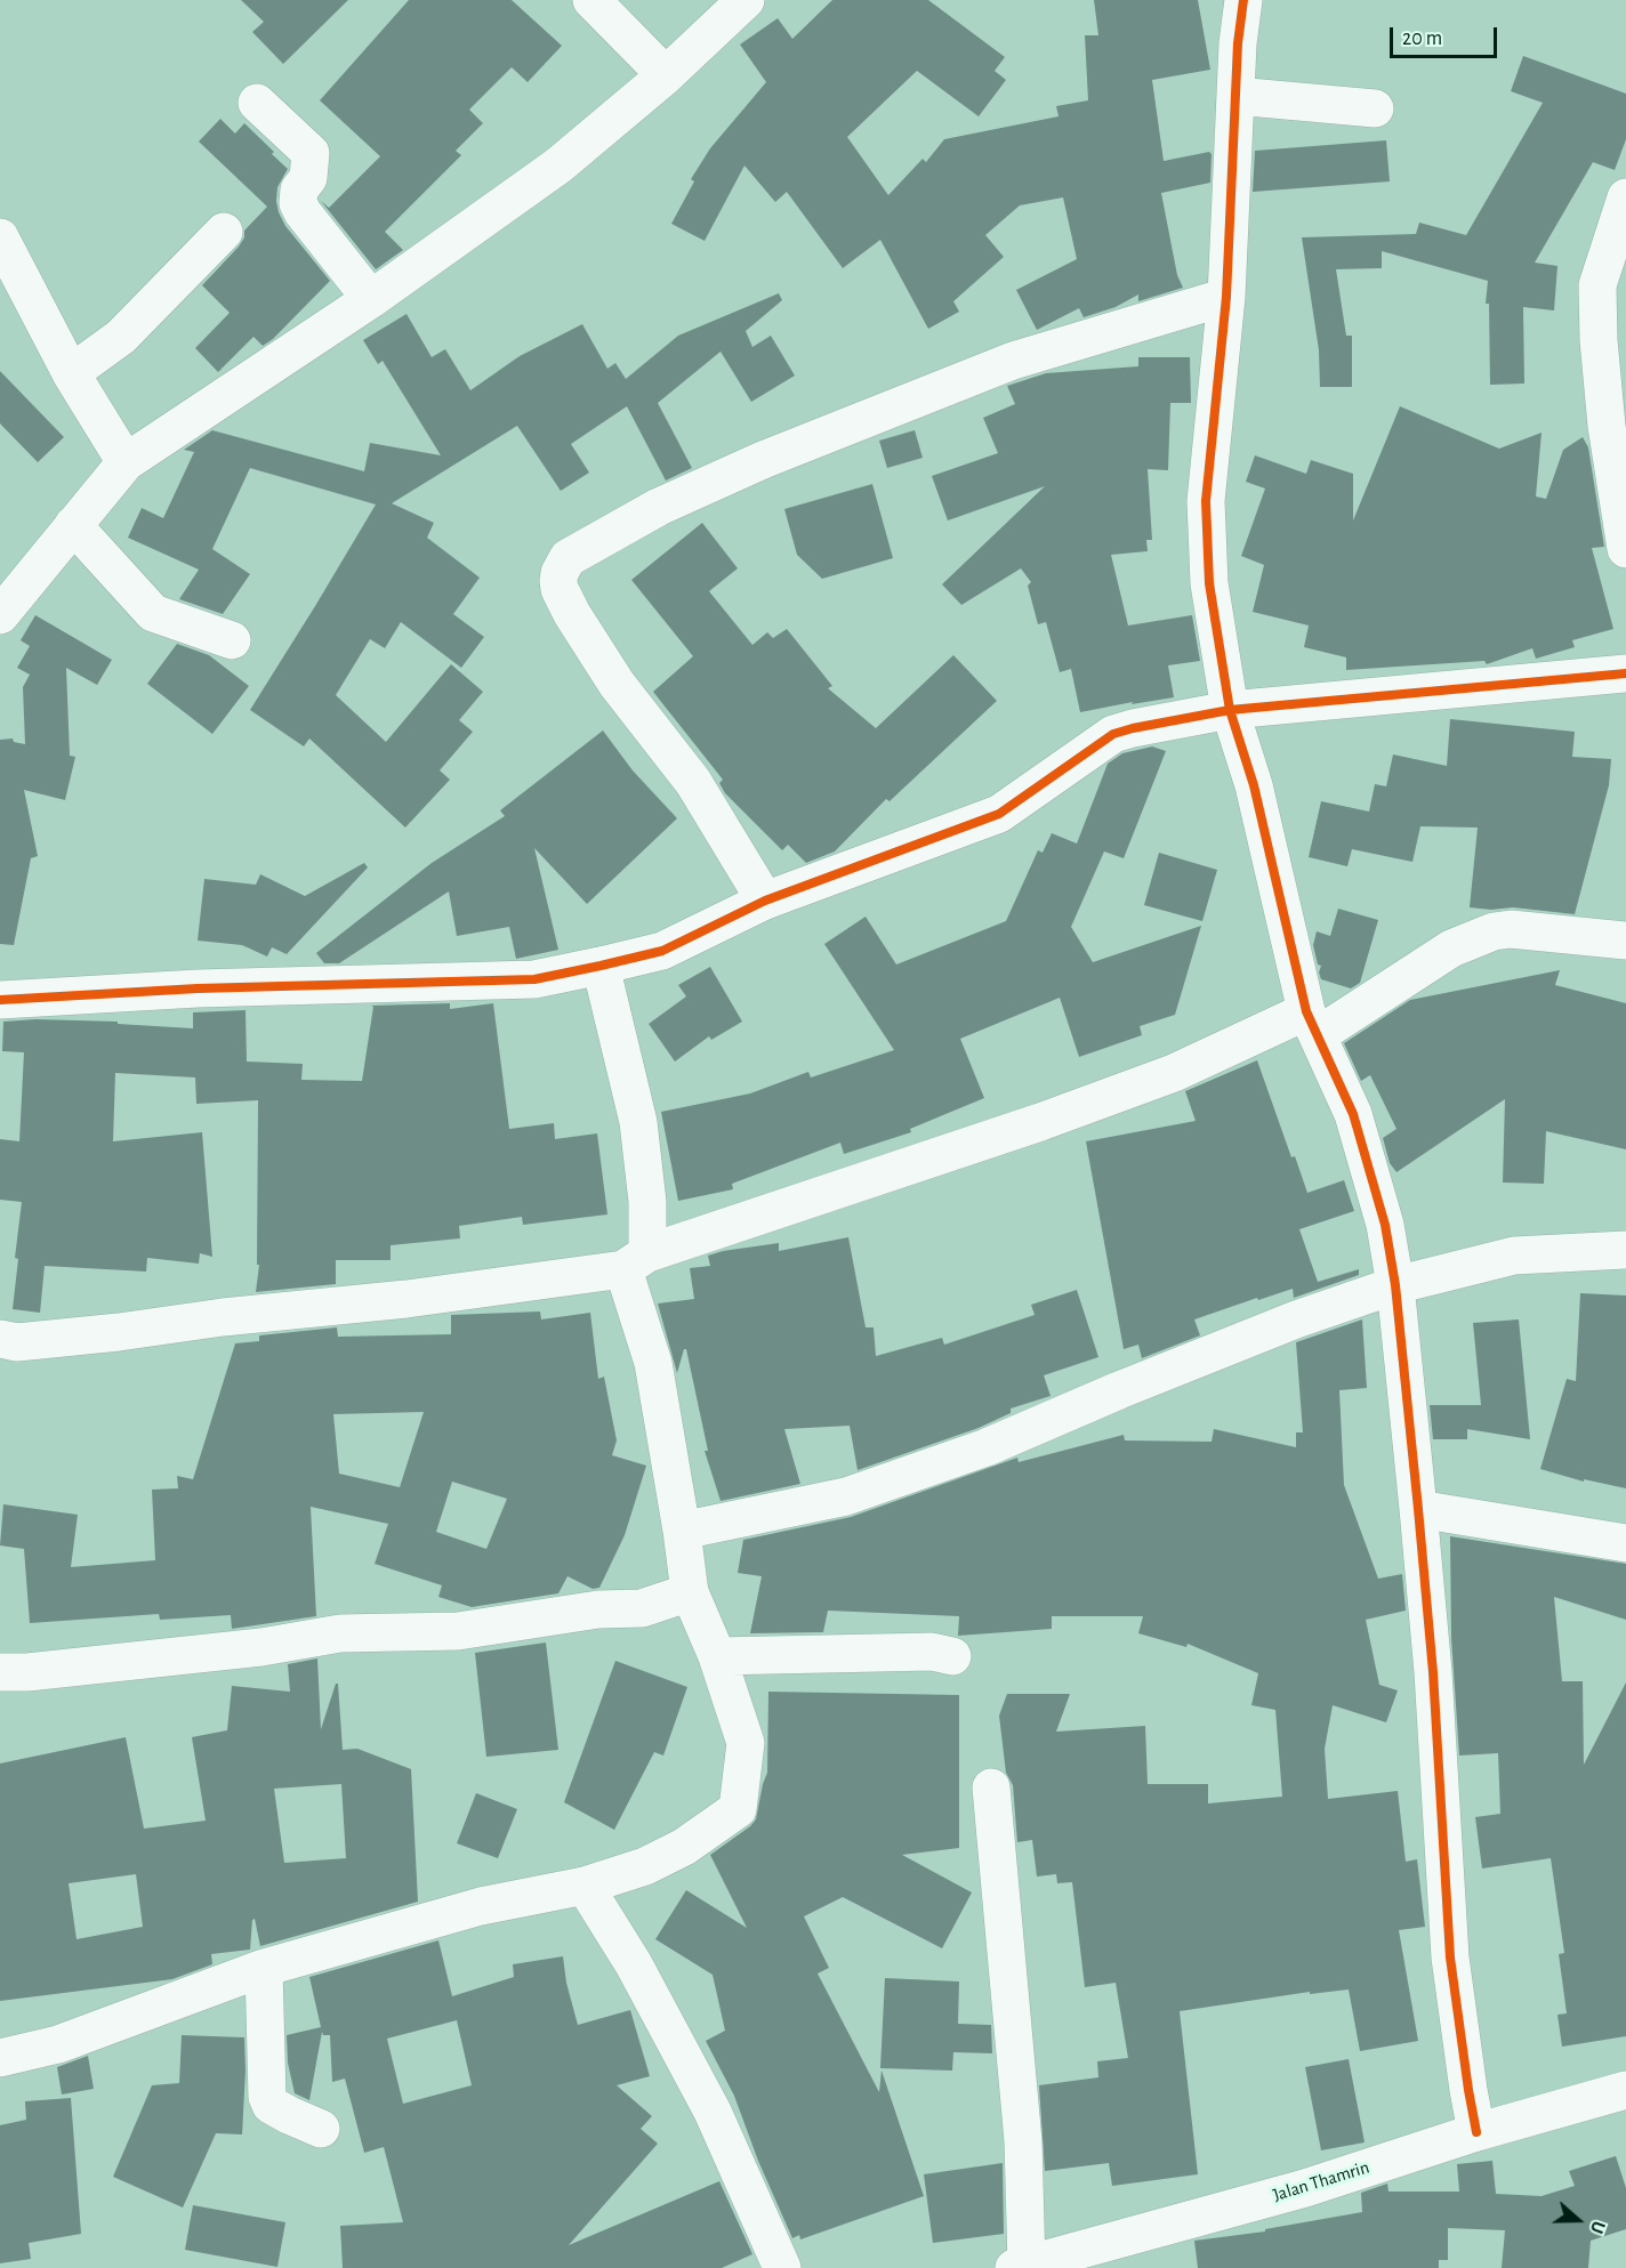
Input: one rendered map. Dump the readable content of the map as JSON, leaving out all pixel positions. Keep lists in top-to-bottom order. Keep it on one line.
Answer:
{"streets":{"street":["Jalan Thamrin"]},"scale_bar":"20 m","north":"right"}
